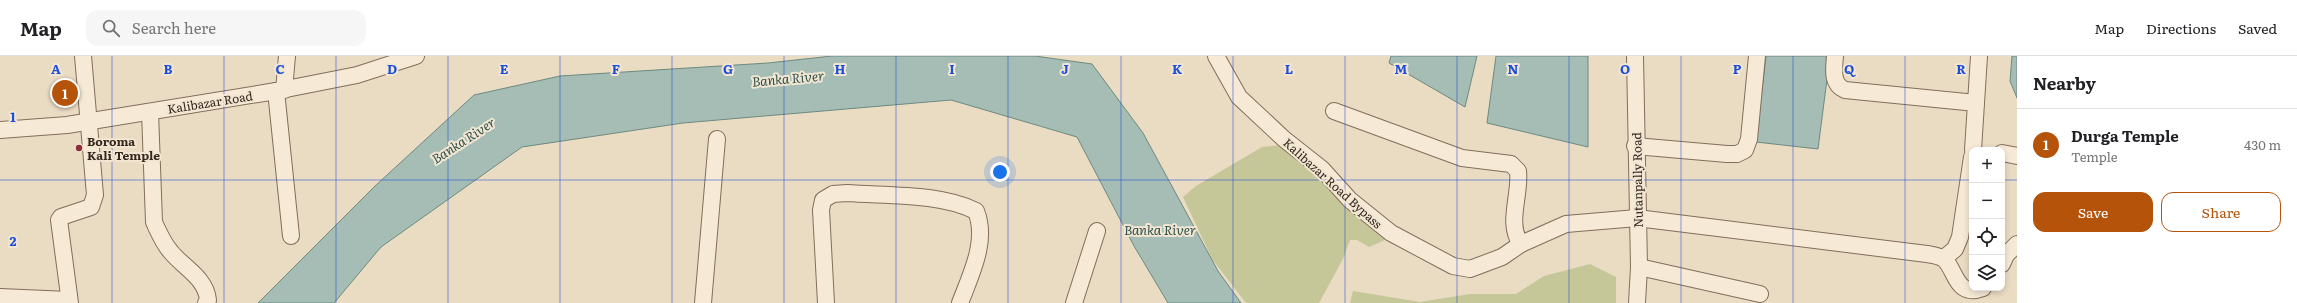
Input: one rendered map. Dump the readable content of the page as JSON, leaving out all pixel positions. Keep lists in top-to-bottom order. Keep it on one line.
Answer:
{"streets":{"street":["Kalibazar Road","Nutanpally Road","Kalibazar Road Bypass"]},"crossings":[["Nutanpally Road","Kalibazar Road Bypass"]],"water":["Banka River"],"places":["Boroma Kali Temple"],"page":{"header":"Map","search":"Search here","nav":["Map","Directions","Saved"],"heading":"Nearby","pins":"1","list":[{"mark":"1","name":"Durga Temple","note":"Temple","value":"430 m"}],"map_buttons":["+","−"],"buttons":["Save","Share"]},"grid":{"columns":["A","B","C","D","E","F","G","H","I","J","K","L","M","N","O","P","Q","R"],"rows":["1","2"]}}
